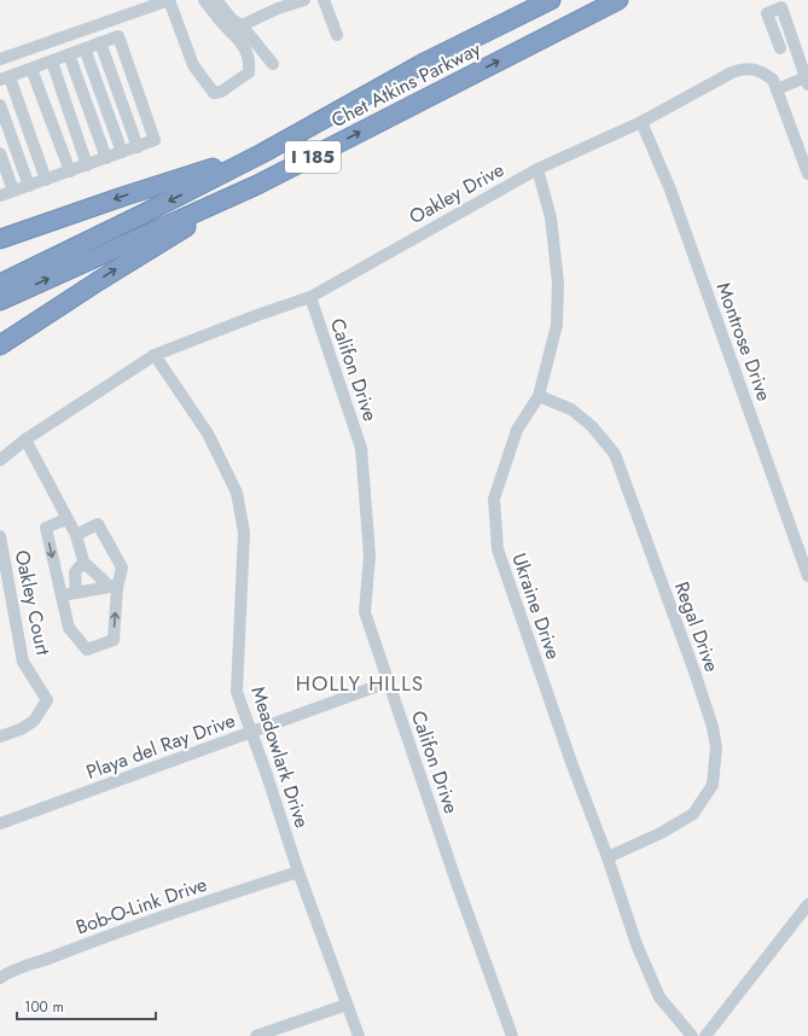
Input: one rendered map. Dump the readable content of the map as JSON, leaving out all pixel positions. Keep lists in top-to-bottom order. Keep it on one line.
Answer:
{"streets":{"highway":["Chet Atkins Parkway","I 185"],"street":["Oakley Drive","Montrose Drive","Califon Drive","Oakley Court","Ukraine Drive","Regal Drive","Playa del Ray Drive","Meadowlark Drive","Bob-O-Link Drive"]},"crossings":[["Oakley Drive","Montrose Drive"],["Oakley Drive","Califon Drive"],["Oakley Drive","Ukraine Drive"],["Oakley Drive","Meadowlark Drive"],["Califon Drive","Playa del Ray Drive"],["Ukraine Drive","Regal Drive"],["Playa del Ray Drive","Meadowlark Drive"],["Meadowlark Drive","Bob-O-Link Drive"]],"districts":["HOLLY HILLS"],"scale_bar":"100 m"}
